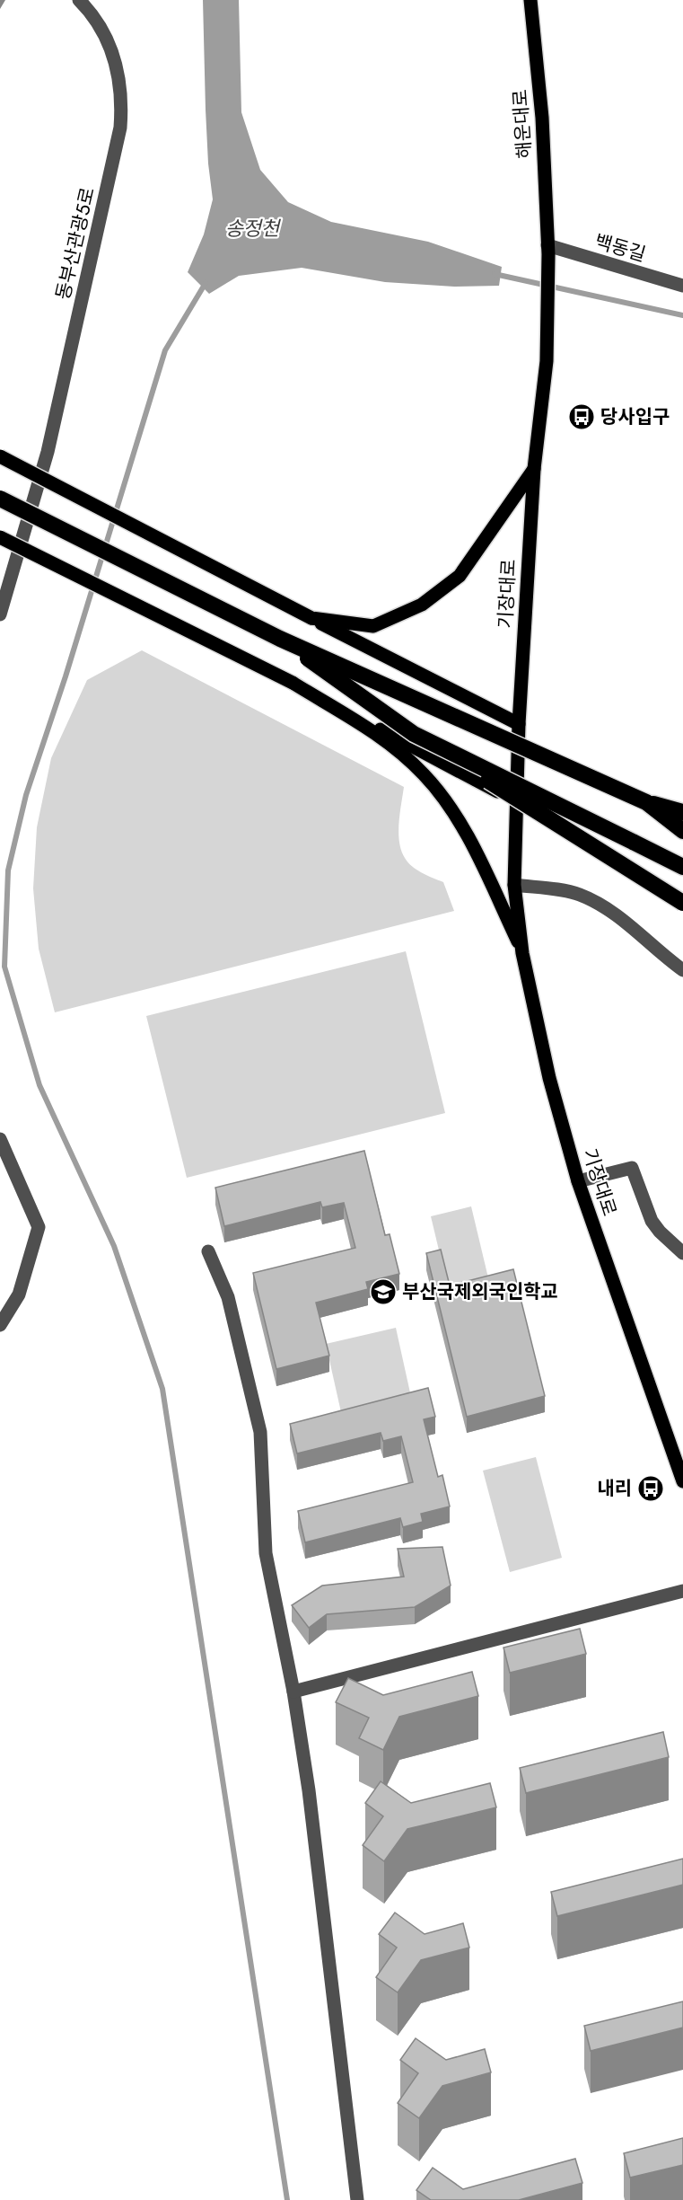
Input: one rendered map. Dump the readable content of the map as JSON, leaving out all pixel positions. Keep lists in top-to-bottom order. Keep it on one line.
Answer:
{"streets":{"main road":["해운대로","기장대로"],"street":["동부산관광5로","백동길"]},"crossings":[["해운대로","백동길"],["해운대로","기장대로"]],"water":["송정천"],"places":{"bus stop":["당사입구","내리"],"school or university":["부산국제외국인학교"]}}
